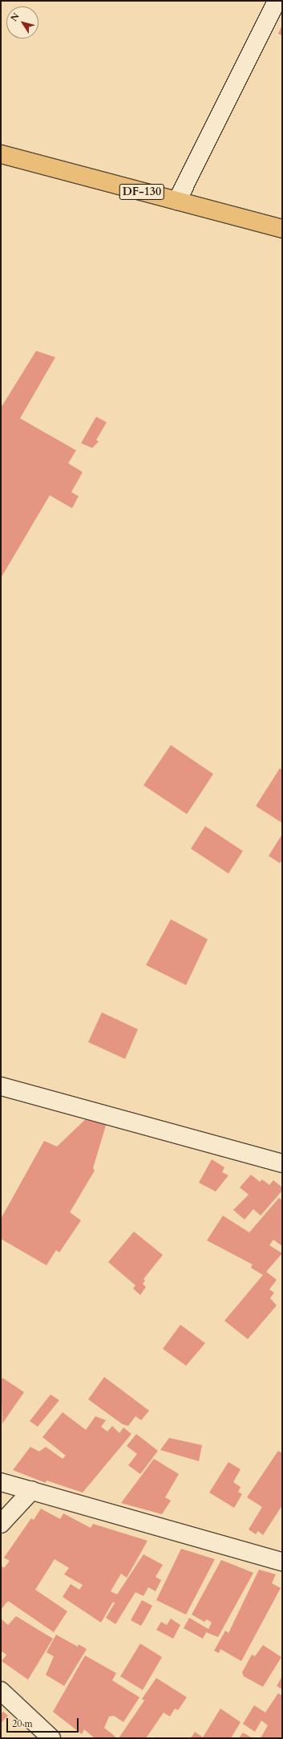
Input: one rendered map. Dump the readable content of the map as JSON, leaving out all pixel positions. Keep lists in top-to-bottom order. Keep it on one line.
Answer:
{"streets":{"main road":["DF-130"]},"scale_bar":"20 m","north":"top left"}
